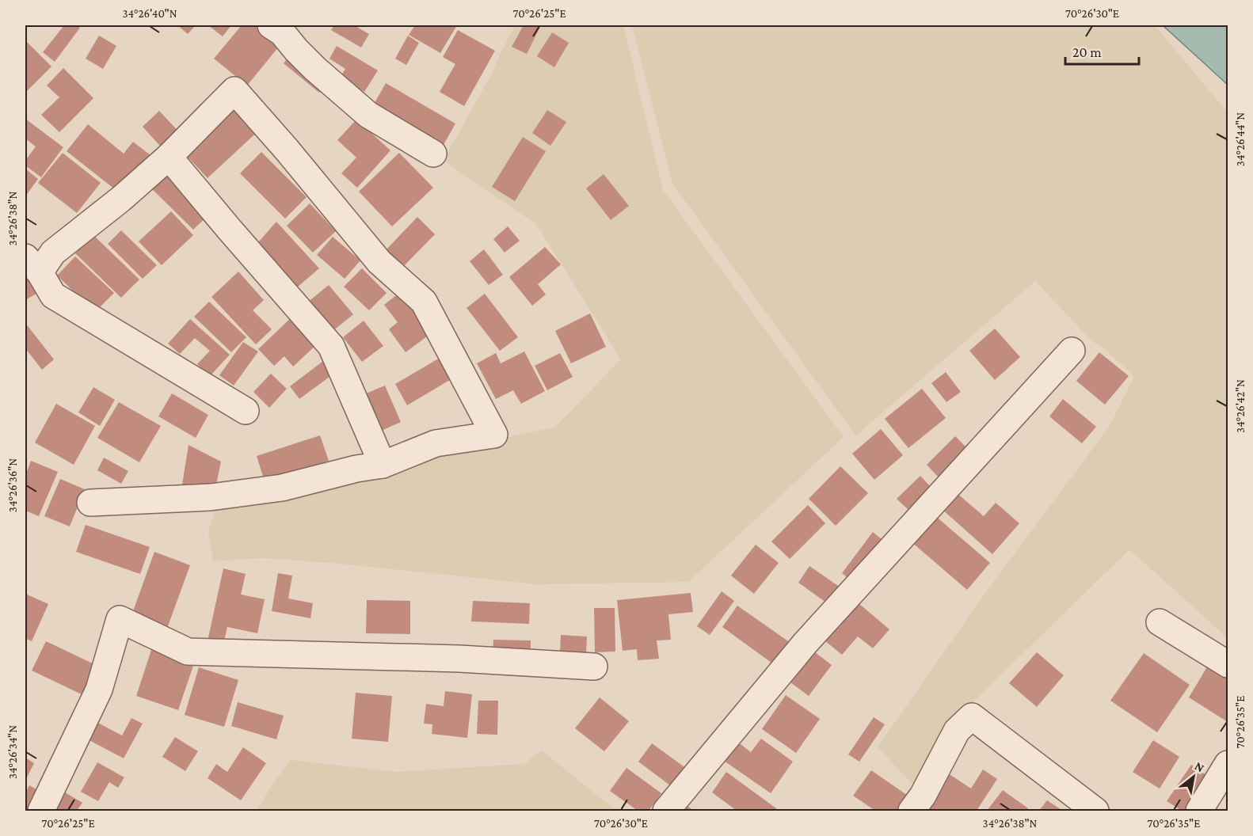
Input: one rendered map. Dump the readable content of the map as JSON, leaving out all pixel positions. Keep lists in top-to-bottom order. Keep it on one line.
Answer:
{"scale_bar":"20 m","north":"top right","coordinates":["34°26'40\"N","70°26'25\"E","70°26'30\"E","34°26'44\"N","34°26'38\"N","34°26'42\"N","34°26'36\"N","70°26'35\"E","34°26'34\"N"]}
